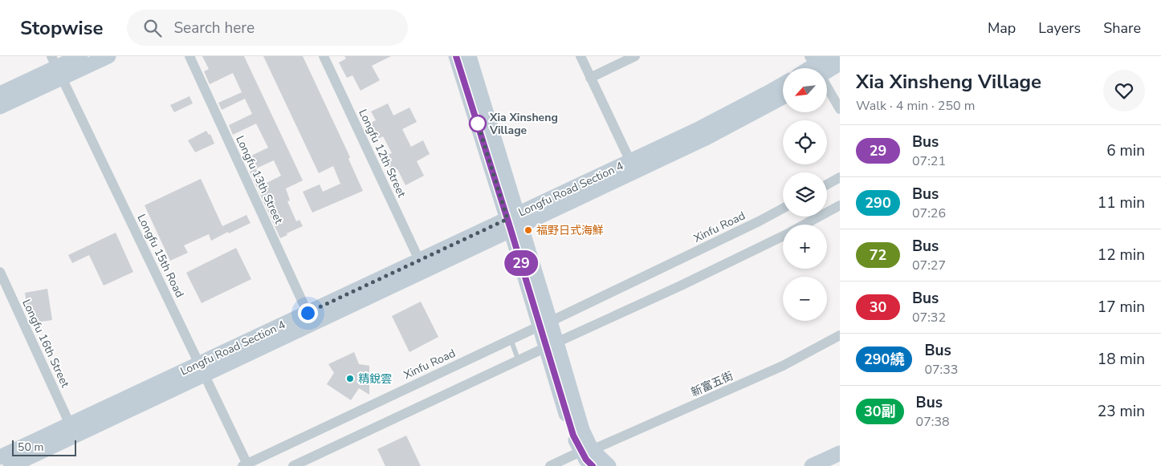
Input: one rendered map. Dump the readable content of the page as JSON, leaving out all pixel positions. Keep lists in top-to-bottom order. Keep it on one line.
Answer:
{"streets":{"street":["Longfu 12th Street","Longfu 13th Street","Longfu Road Section 4","Xinfu Road","Longfu 15th Road","Longfu 16th Street","新富五街"]},"crossings":[["Longfu 12th Street","Longfu Road Section 4"],["Longfu 13th Street","Longfu Road Section 4"],["Longfu Road Section 4","Longfu 15th Road"],["Longfu Road Section 4","Longfu 16th Street"],["Xinfu Road","Longfu 15th Road"]],"places":["Xia Xinsheng Village","福野日式海鮮","精銳雲"],"lines":["bus line 29"],"scale_bar":"50 m","north":"bottom left","page":{"header":"Stopwise","search":"Search here","nav":["Map","Layers","Share"],"on_map":"29","heading":["Xia Xinsheng Village","Walk · 4 min · 250 m"],"map_buttons":["+","−"],"list":[{"mark":"29","name":"Bus","note":"07:21","value":"6 min"},{"mark":"290","name":"Bus","note":"07:26","value":"11 min"},{"mark":"72","name":"Bus","note":"07:27","value":"12 min"},{"mark":"30","name":"Bus","note":"07:32","value":"17 min"},{"mark":"290繞","name":"Bus","note":"07:33","value":"18 min"},{"mark":"30副","name":"Bus","note":"07:38","value":"23 min"}],"scale":"50 m"}}
